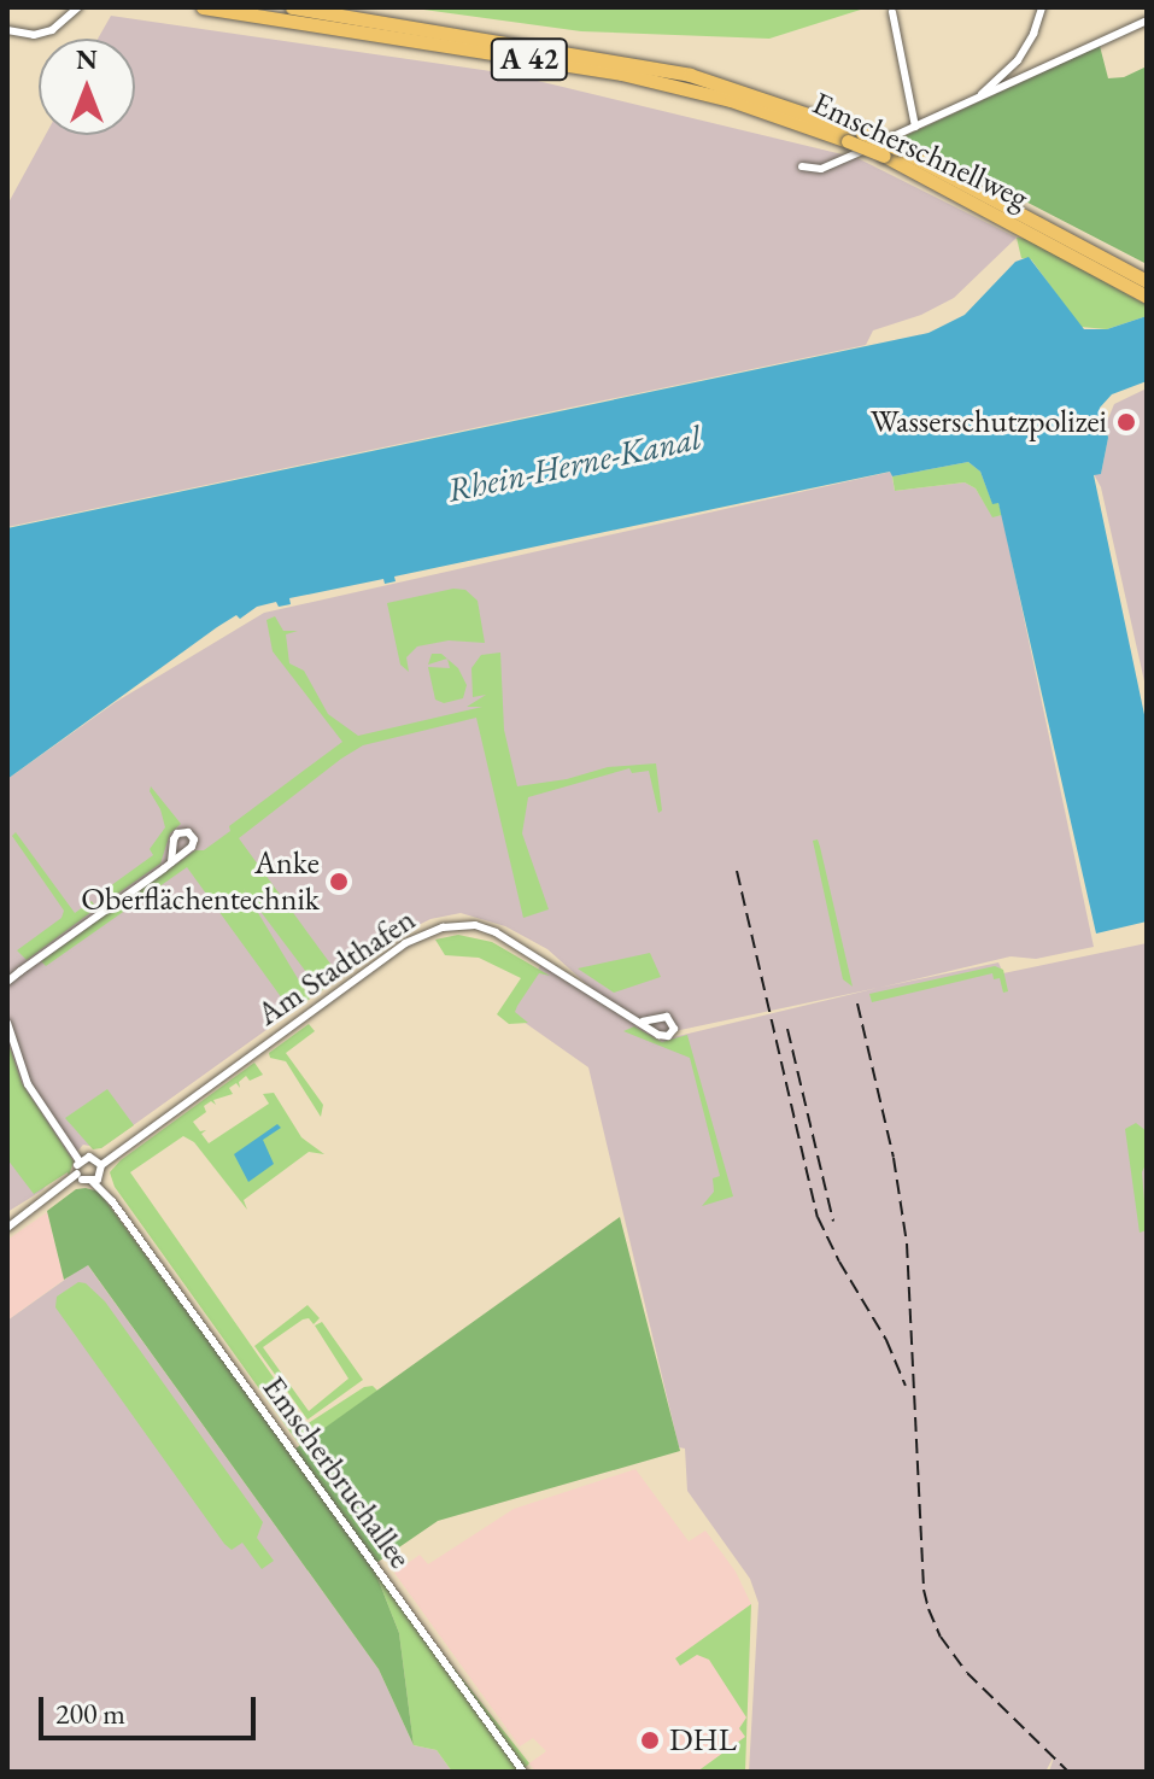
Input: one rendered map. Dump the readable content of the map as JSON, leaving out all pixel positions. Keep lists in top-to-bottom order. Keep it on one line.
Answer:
{"streets":{"highway":["A 42","Emscherschnellweg"],"street":["Am Stadthafen","Emscherbruchallee"]},"water":["Rhein-Herne-Kanal"],"places":["Wasserschutzpolizei","Anke Oberflächentechnik","DHL"],"scale_bar":"200 m","north":"top"}
